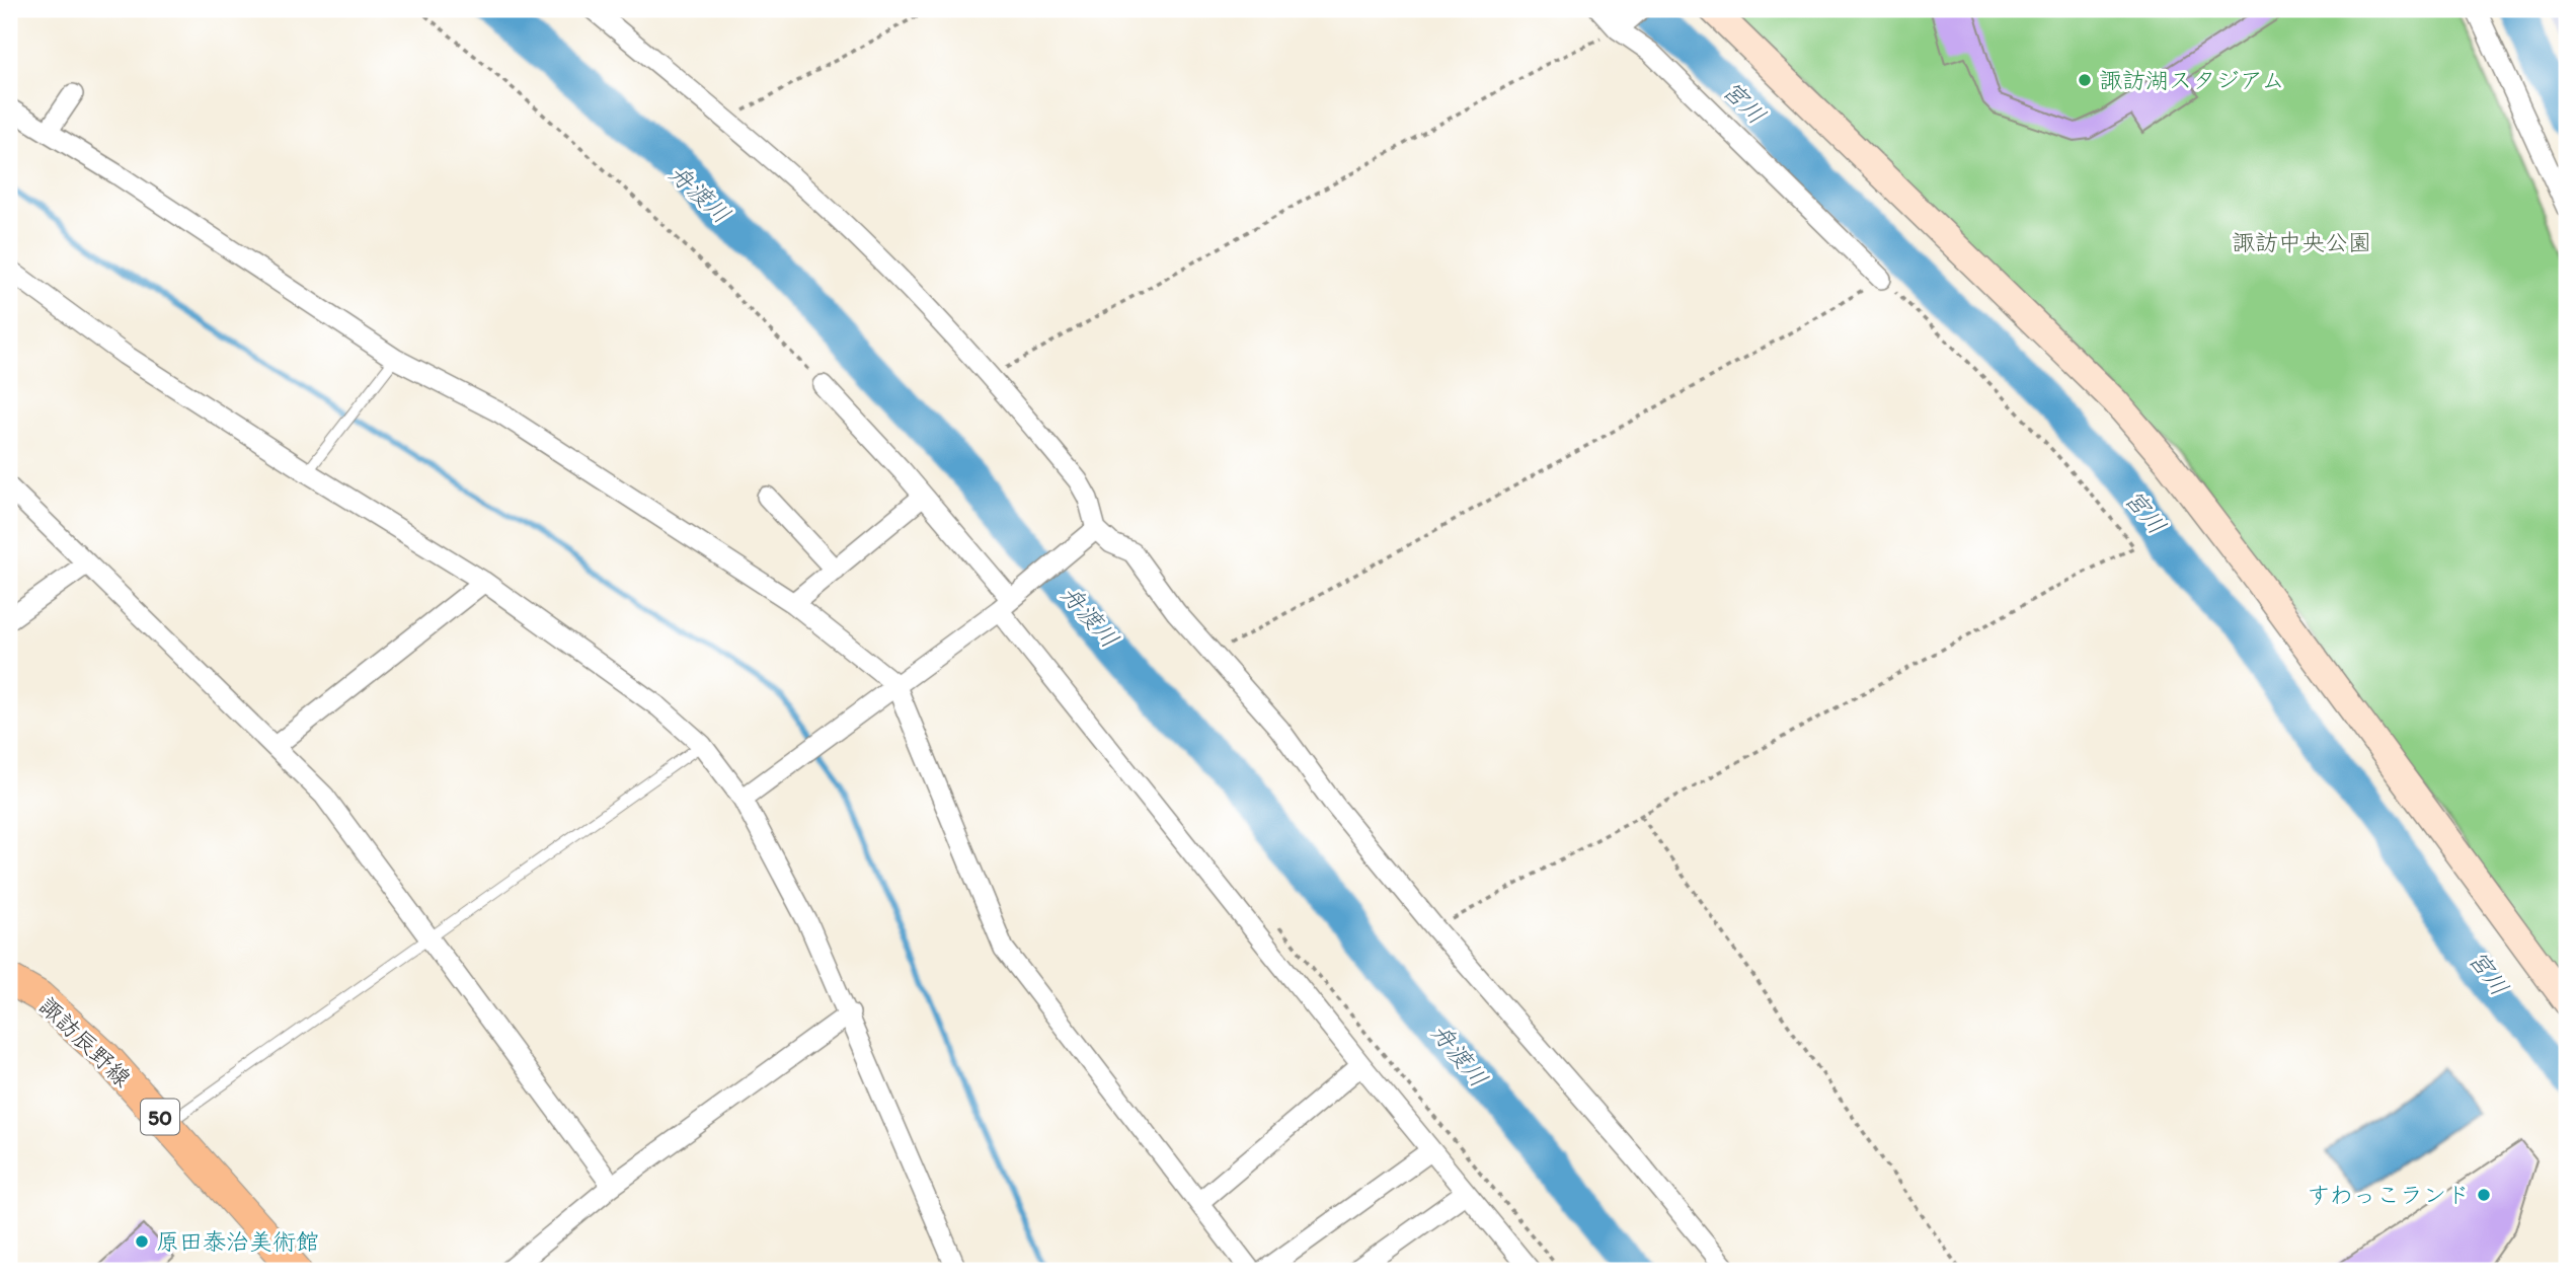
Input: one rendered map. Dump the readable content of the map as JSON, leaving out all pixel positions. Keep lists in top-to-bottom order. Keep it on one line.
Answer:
{"streets":{"main road":["諏訪辰野線","50"]},"water":["宮川","舟渡川"],"parks":["諏訪中央公園"],"places":["諏訪湖スタジアム","すわっこランド","原田泰治美術館"]}
